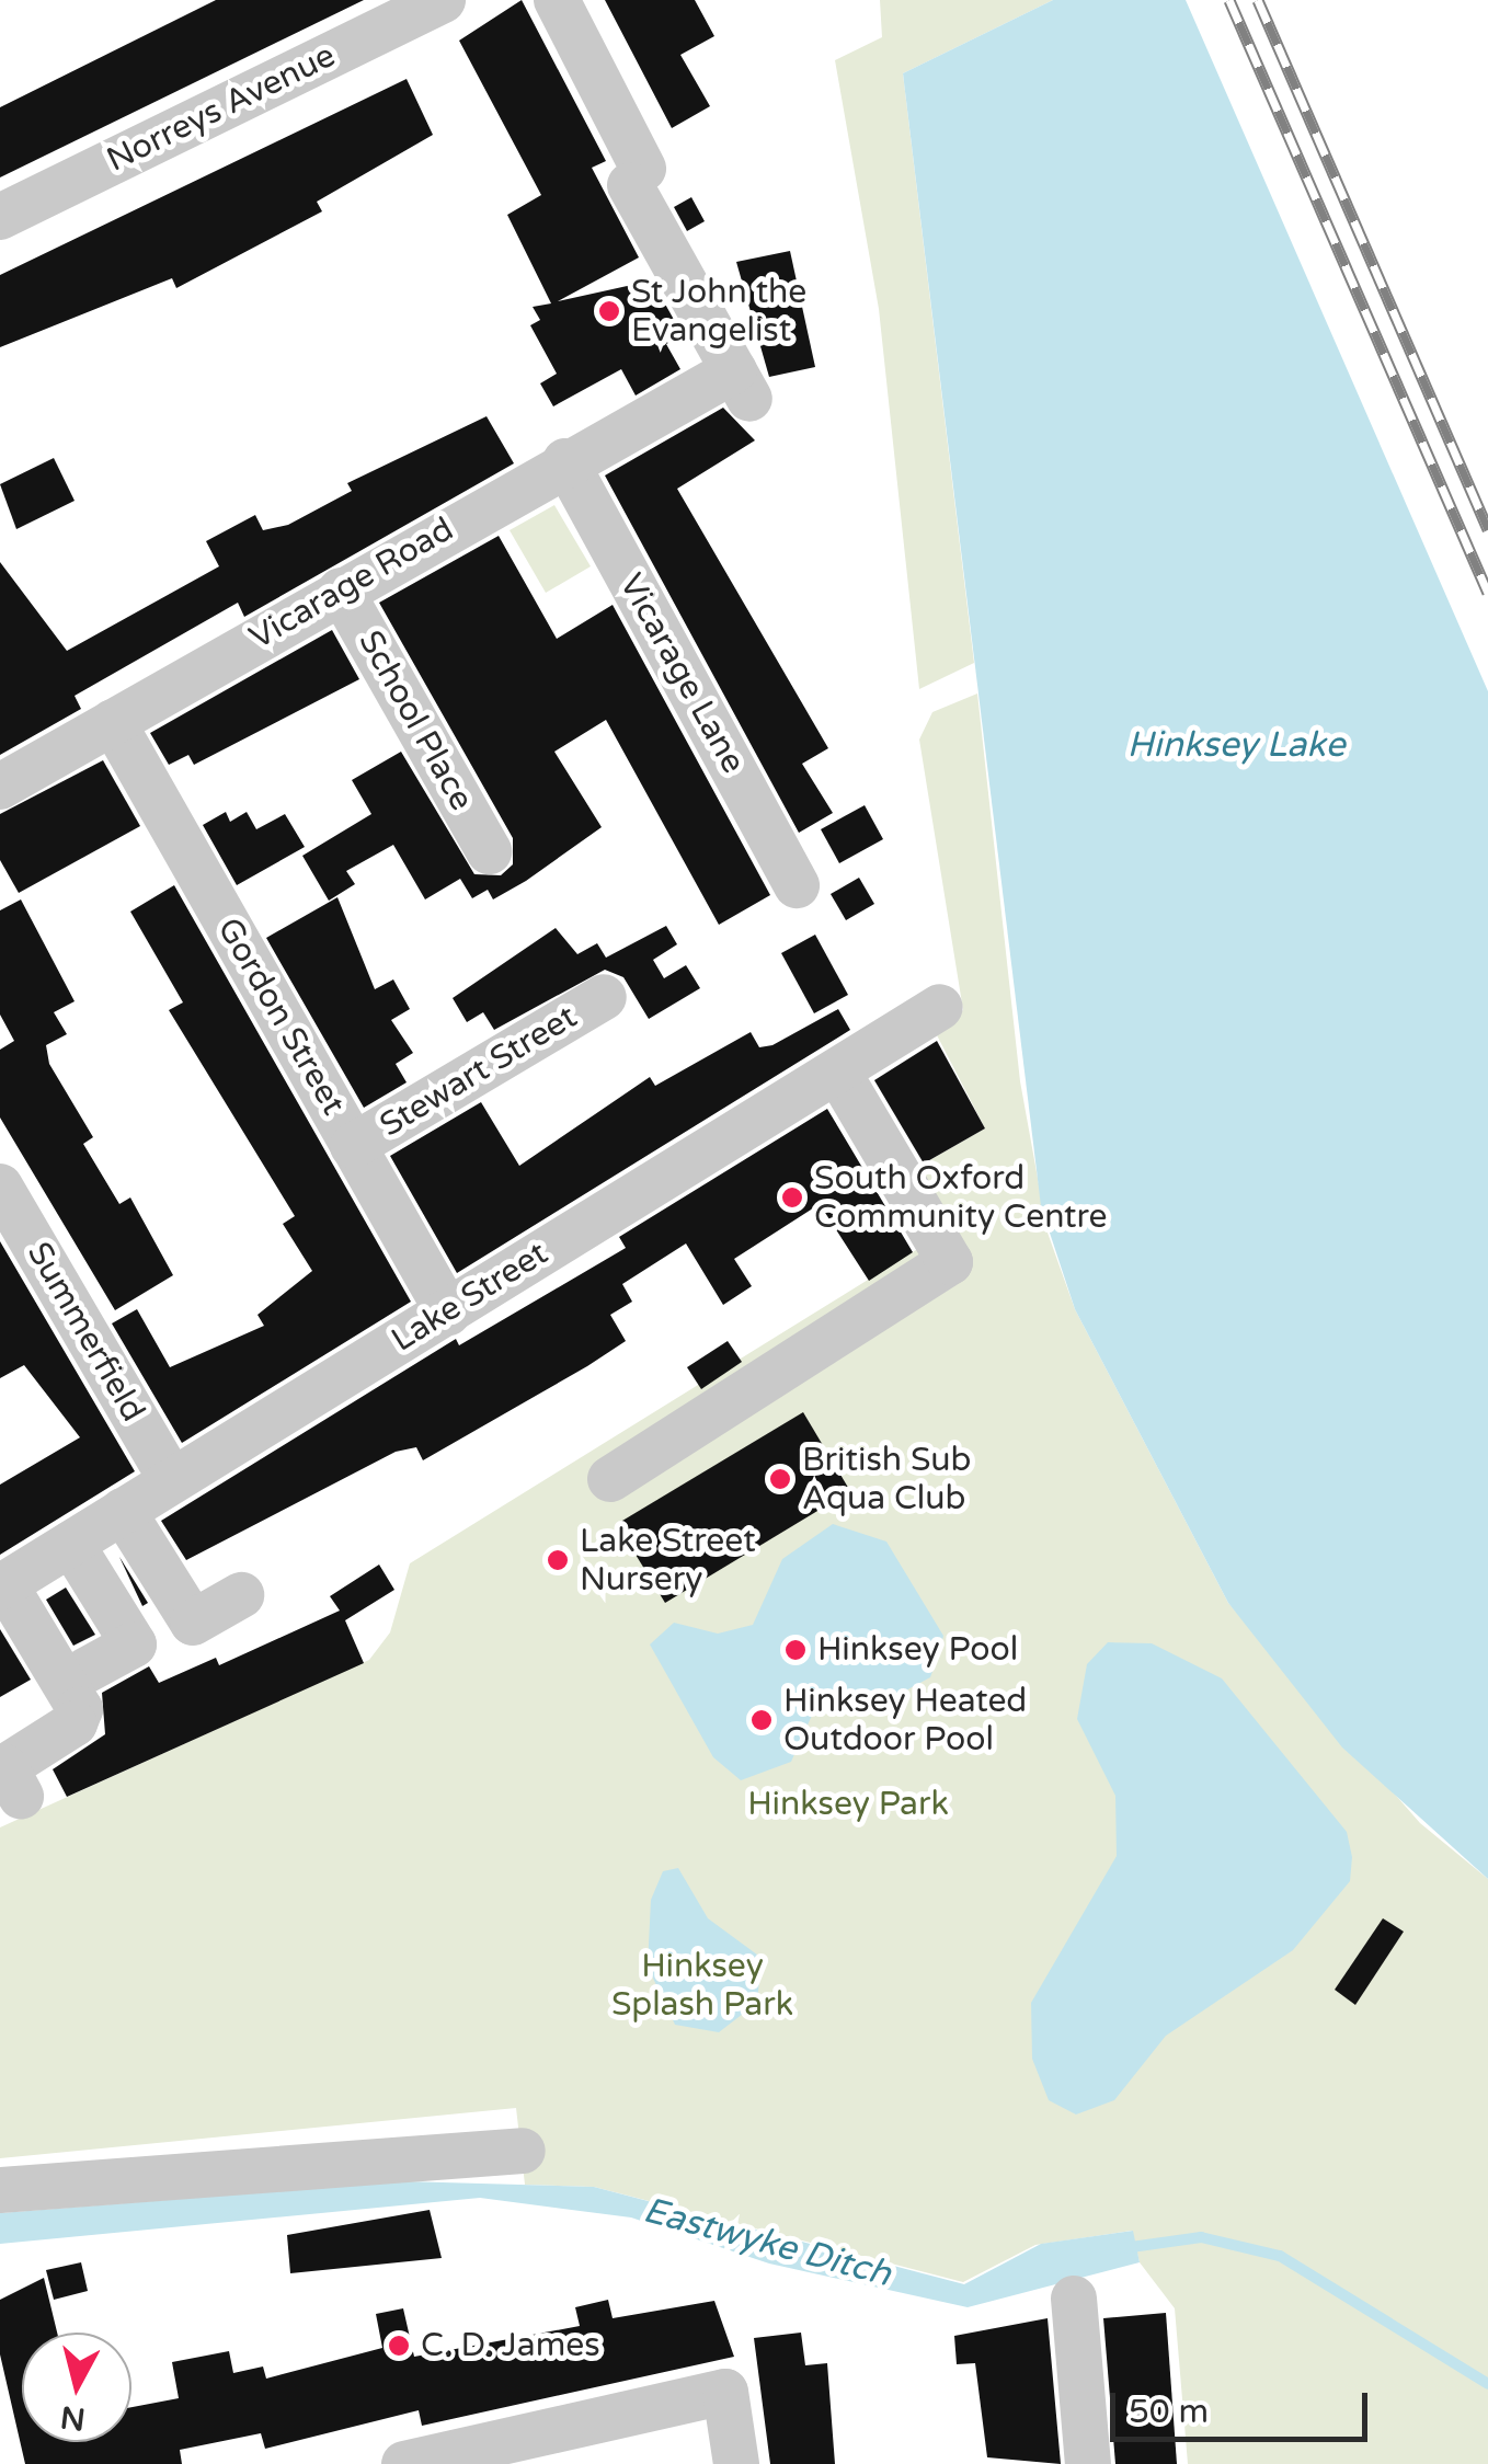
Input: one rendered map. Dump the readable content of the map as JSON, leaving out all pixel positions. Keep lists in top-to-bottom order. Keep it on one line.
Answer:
{"streets":{"street":["Norreys Avenue","Vicarage Road","Vicarage Lane","School Place","Gordon Street","Stewart Street","Lake Street","Summerfield"]},"crossings":[["Vicarage Road","Vicarage Lane"],["Vicarage Road","School Place"],["Vicarage Road","Gordon Street"],["Gordon Street","Stewart Street"],["Gordon Street","Lake Street"],["Lake Street","Summerfield"]],"water":["Hinksey Lake","Eastwyke Ditch"],"parks":["Hinksey Park","Hinksey Splash Park"],"places":["St John the Evangelist","South Oxford Community Centre","British Sub Aqua Club","Lake Street Nursery","Hinksey Pool","Hinksey Heated Outdoor Pool","C. D. James"],"scale_bar":"50 m","north":"bottom"}
